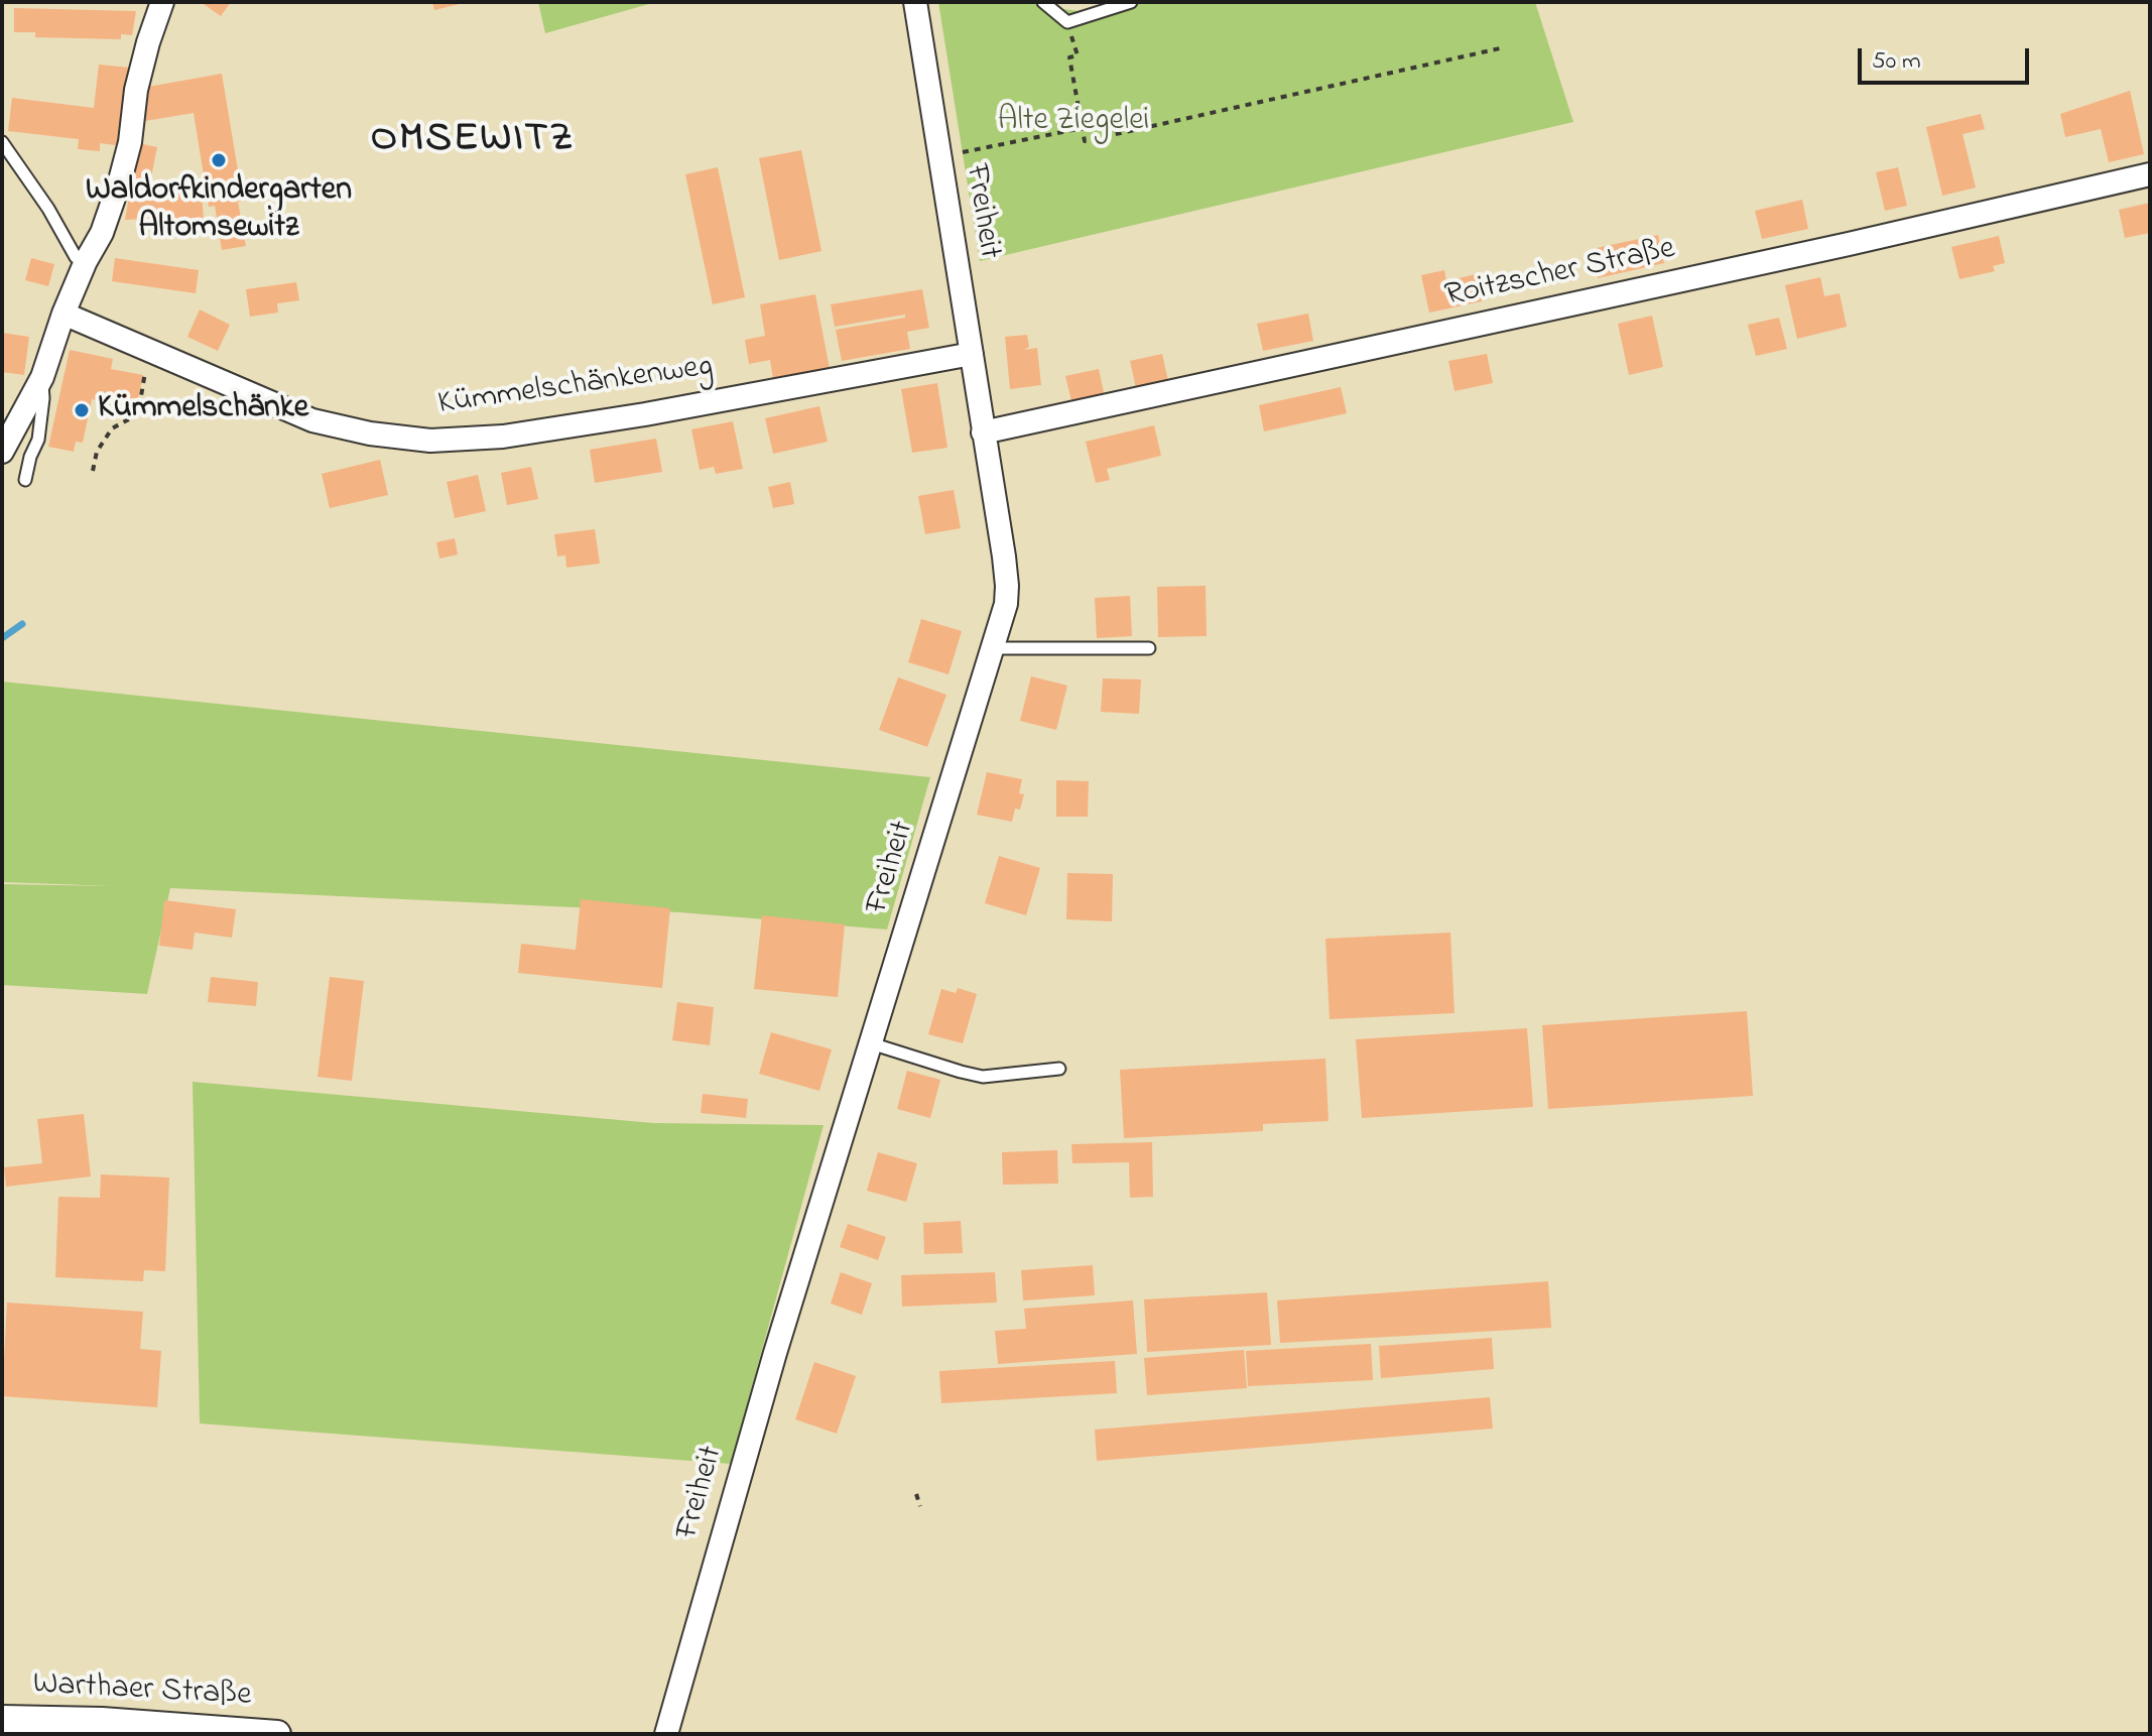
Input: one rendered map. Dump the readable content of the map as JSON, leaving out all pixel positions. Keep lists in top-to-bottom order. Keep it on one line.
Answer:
{"streets":{"street":["Freiheit","Roitzscher Straße","Kümmelschänkenweg","Warthaer Straße"]},"crossings":[["Freiheit","Roitzscher Straße"],["Freiheit","Kümmelschänkenweg"]],"districts":["OMSEWITZ"],"parks":["Alte Ziegelei"],"places":["Waldorfkindergarten Altomsewitz","Kümmelschänke"],"scale_bar":"50 m"}
